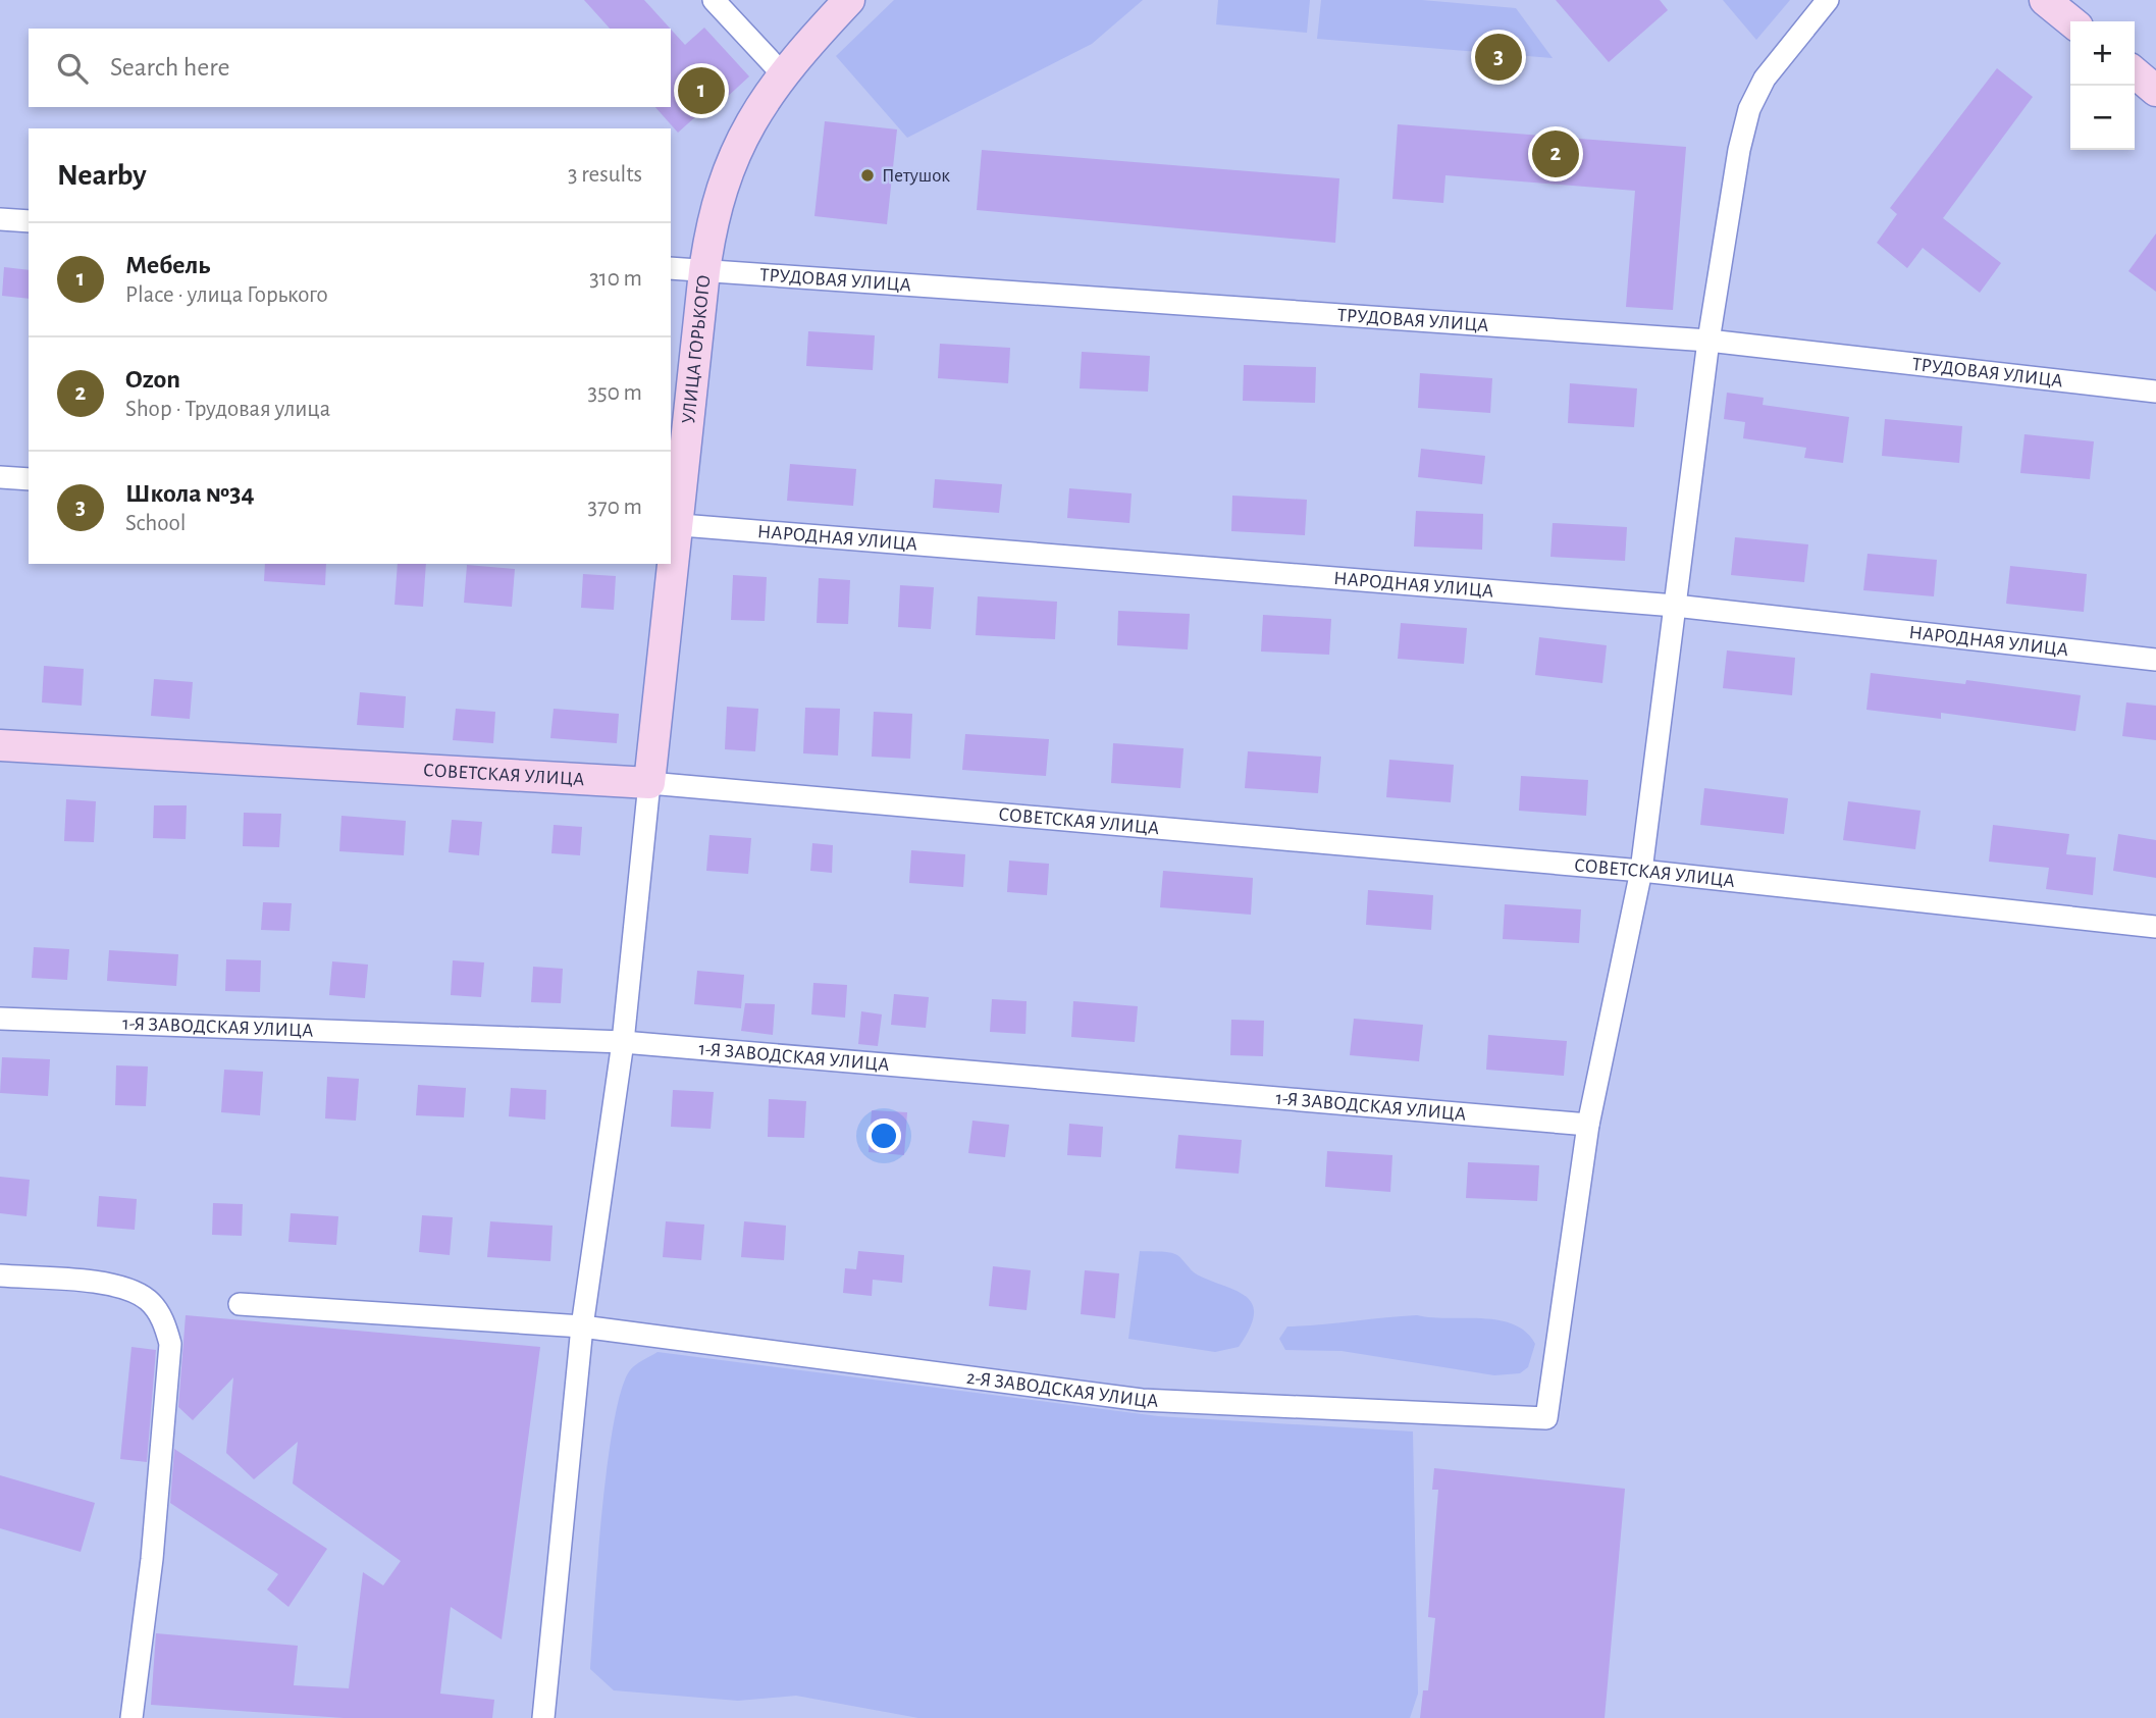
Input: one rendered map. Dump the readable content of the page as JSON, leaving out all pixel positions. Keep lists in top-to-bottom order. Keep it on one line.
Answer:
{"streets":{"street":["ТРУДОВАЯ УЛИЦА","УЛИЦА ГОРЬКОГО","НАРОДНАЯ УЛИЦА","СОВЕТСКАЯ УЛИЦА","1-Я ЗАВОДСКАЯ УЛИЦА","2-Я ЗАВОДСКАЯ УЛИЦА"]},"crossings":[["ТРУДОВАЯ УЛИЦА","УЛИЦА ГОРЬКОГО"],["УЛИЦА ГОРЬКОГО","НАРОДНАЯ УЛИЦА"],["УЛИЦА ГОРЬКОГО","СОВЕТСКАЯ УЛИЦА"],["1-Я ЗАВОДСКАЯ УЛИЦА","2-Я ЗАВОДСКАЯ УЛИЦА"]],"places":["Петушок"],"page":{"map_buttons":["+","−"],"search":"Search here","pins":["3","1","2"],"heading":["Nearby","3 results"],"list":[{"mark":"1","name":"Мебель","note":"Place · улица Горького","value":"310 m"},{"mark":"2","name":"Ozon","note":"Shop · Трудовая улица","value":"350 m"},{"mark":"3","name":"Школа №34","note":"School","value":"370 m"}]}}
